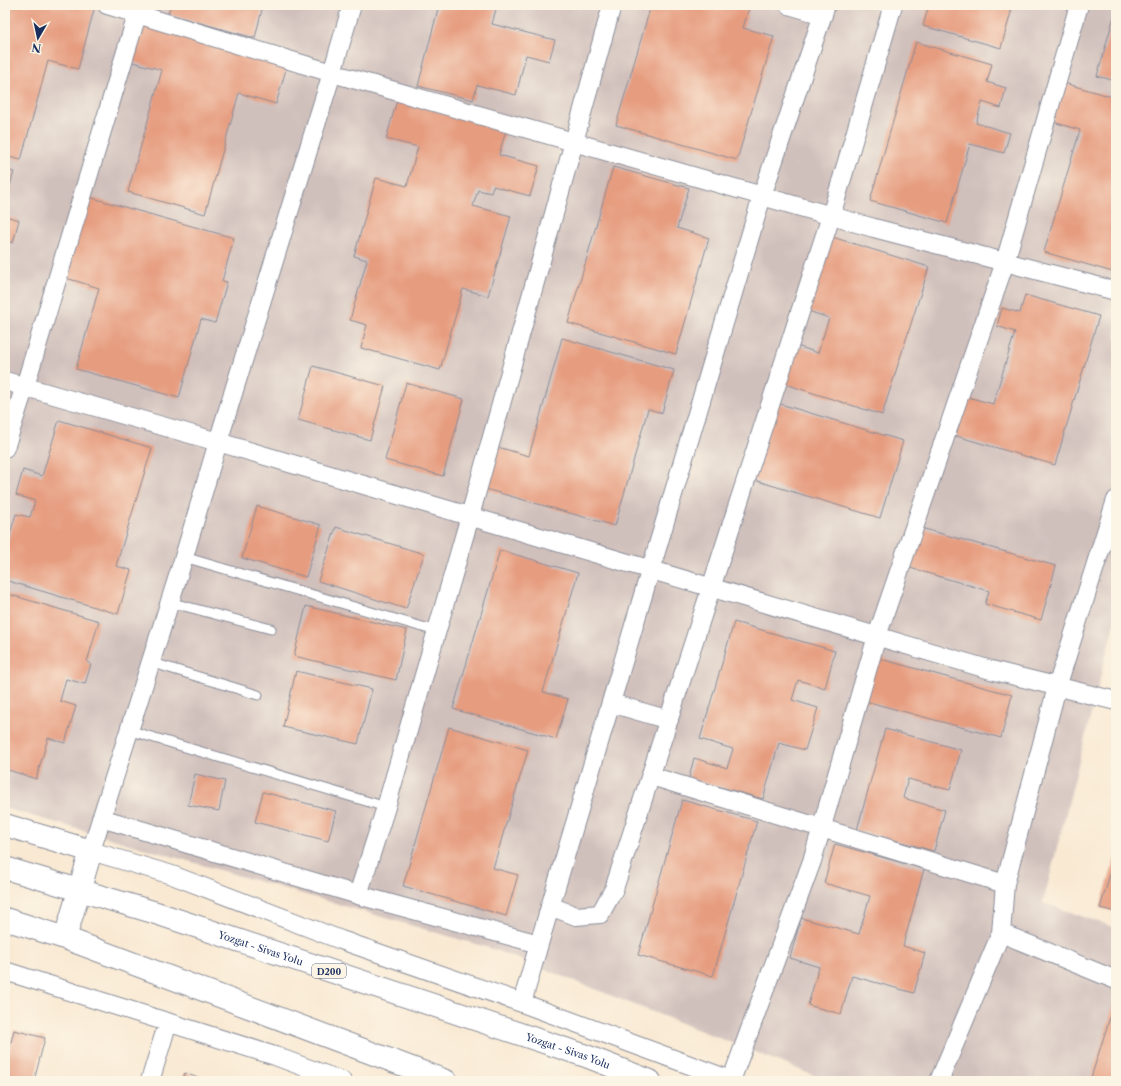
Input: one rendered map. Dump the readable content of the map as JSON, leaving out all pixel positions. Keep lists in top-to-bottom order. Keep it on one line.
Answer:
{"streets":{"main road":["Yozgat - Sivas Yolu","D200"]},"north":"bottom"}
